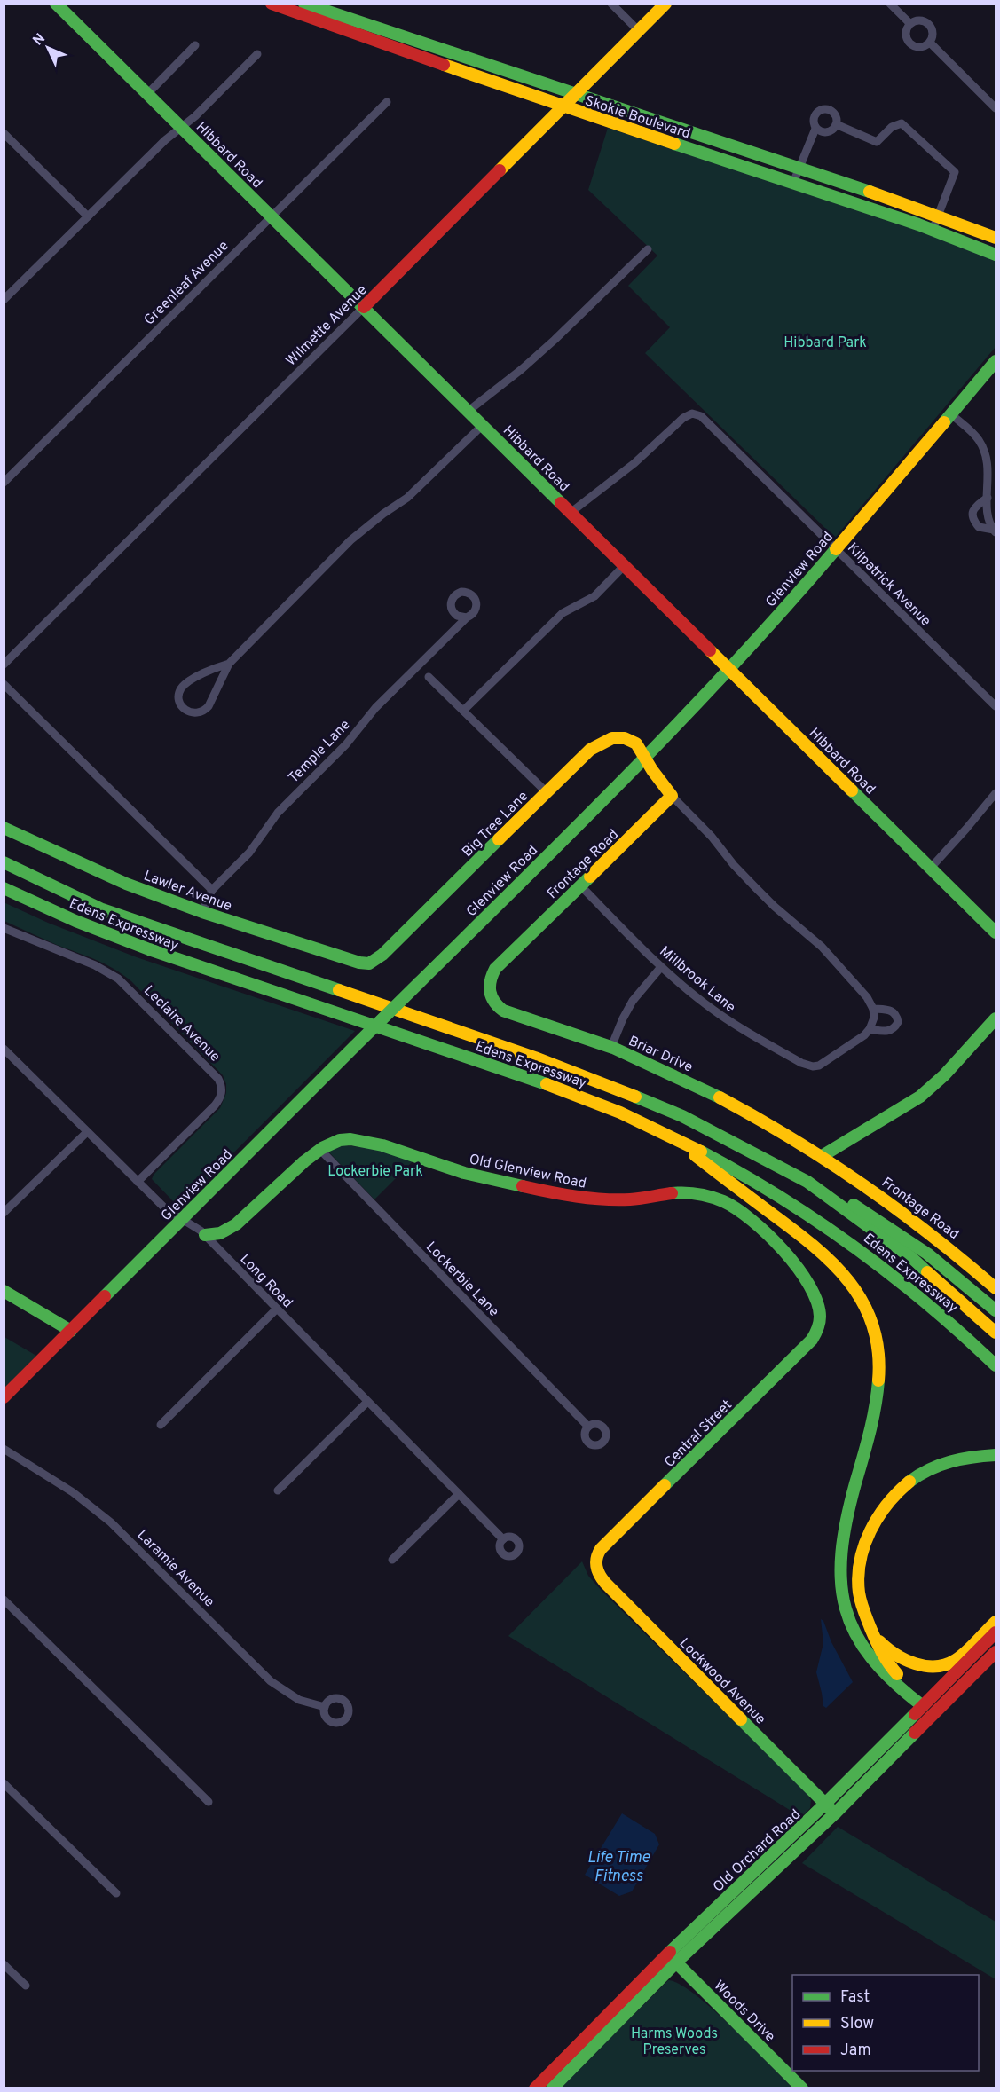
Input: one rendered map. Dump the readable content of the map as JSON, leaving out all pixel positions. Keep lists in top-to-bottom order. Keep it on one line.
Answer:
{"streets":{"main road":["Skokie Boulevard","Hibbard Road","Wilmette Avenue","Glenview Road","Big Tree Lane","Frontage Road","Lawler Avenue","Edens Expressway","Briar Drive","Old Glenview Road","Central Street","Lockwood Avenue","Old Orchard Road","Woods Drive"],"street":["Greenleaf Avenue","Kilpatrick Avenue","Temple Lane","Millbrook Lane","Leclaire Avenue","Lockerbie Lane","Long Road","Laramie Avenue"]},"crossings":[["Skokie Boulevard","Wilmette Avenue"],["Hibbard Road","Greenleaf Avenue"],["Hibbard Road","Wilmette Avenue"],["Hibbard Road","Glenview Road"],["Hibbard Road","Kilpatrick Avenue"],["Glenview Road","Kilpatrick Avenue"],["Glenview Road","Big Tree Lane"],["Glenview Road","Long Road"],["Temple Lane","Lawler Avenue"],["Big Tree Lane","Lawler Avenue"],["Frontage Road","Millbrook Lane"],["Frontage Road","Briar Drive"],["Leclaire Avenue","Long Road"],["Old Glenview Road","Lockerbie Lane"],["Old Glenview Road","Long Road"],["Old Glenview Road","Central Street"],["Central Street","Lockwood Avenue"],["Lockwood Avenue","Old Orchard Road"],["Old Orchard Road","Woods Drive"]],"water":["Life Time Fitness"],"parks":["Hibbard Park","Lockerbie Park","Harms Woods Preserves"],"legend":["Fast","Slow","Jam"],"north":"top left"}
